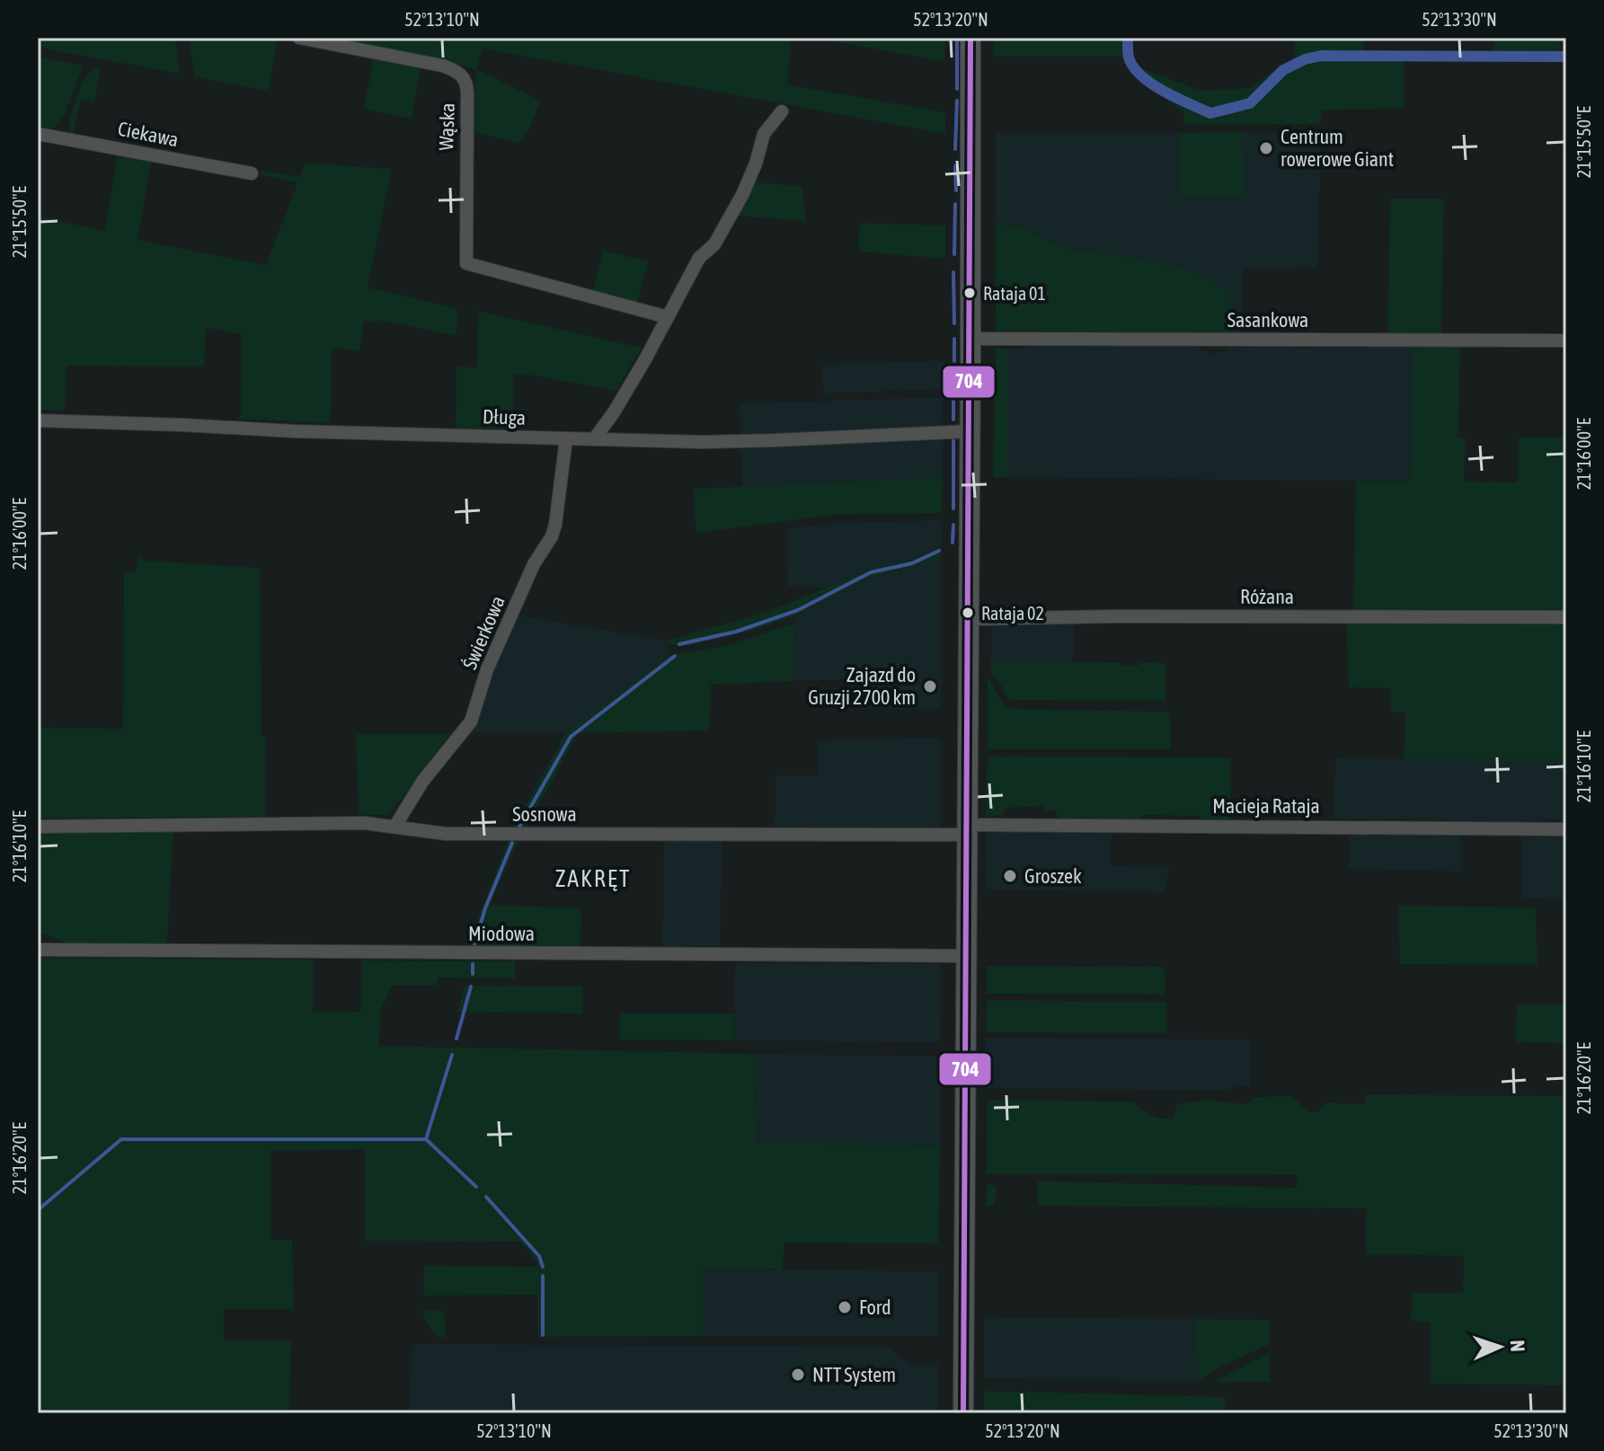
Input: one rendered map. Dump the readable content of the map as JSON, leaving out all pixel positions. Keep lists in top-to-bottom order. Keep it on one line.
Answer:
{"streets":{"street":["Wąska","Ciekawa","Sasankowa","Długa","Różana","Świerkowa","Macieja Rataja","Sosnowa","Miodowa"]},"crossings":[["Długa","Świerkowa"],["Świerkowa","Sosnowa"],["Macieja Rataja","Sosnowa"]],"districts":["ZAKRĘT"],"places":["Centrum rowerowe Giant","Rataja 01","Rataja 02","Zajazd do Gruzji 2700 km","Groszek","Ford","NTT System"],"lines":["transit line 704"],"north":"right","coordinates":["52°13'10\"N","52°13'20\"N","52°13'30\"N","21°15'50\"E","21°16'00\"E","21°16'10\"E","21°16'20\"E"]}
